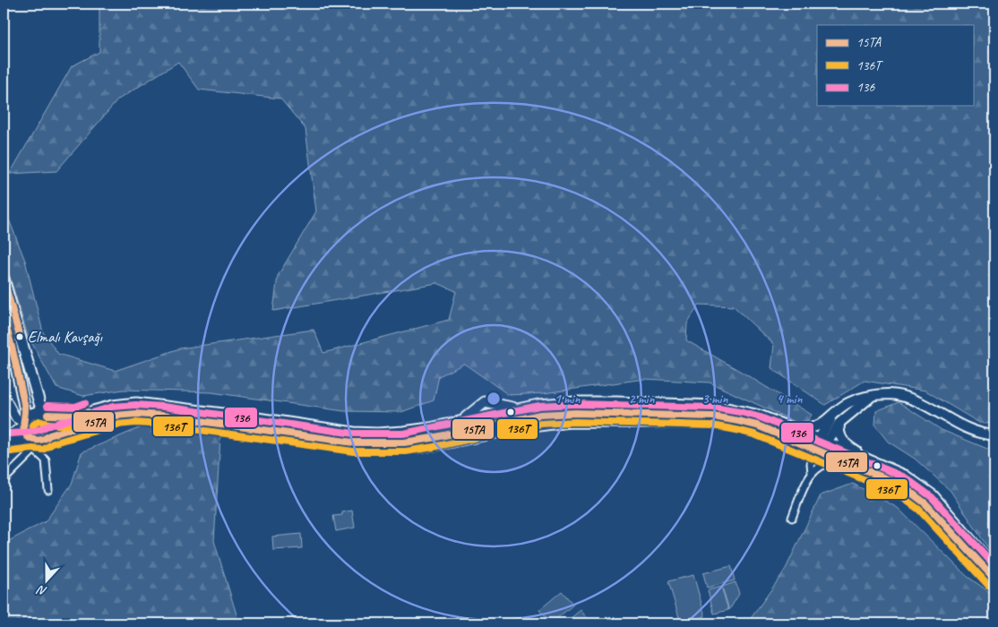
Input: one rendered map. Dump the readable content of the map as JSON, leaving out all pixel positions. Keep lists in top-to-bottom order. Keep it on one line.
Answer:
{"places":["Elmalı Kavşağı"],"lines":["transit line 15TA","transit line 136","transit line 136T"],"legend":["15TA","136T","136"],"north":"bottom","rings":["1 min","2 min","3 min","4 min"]}
